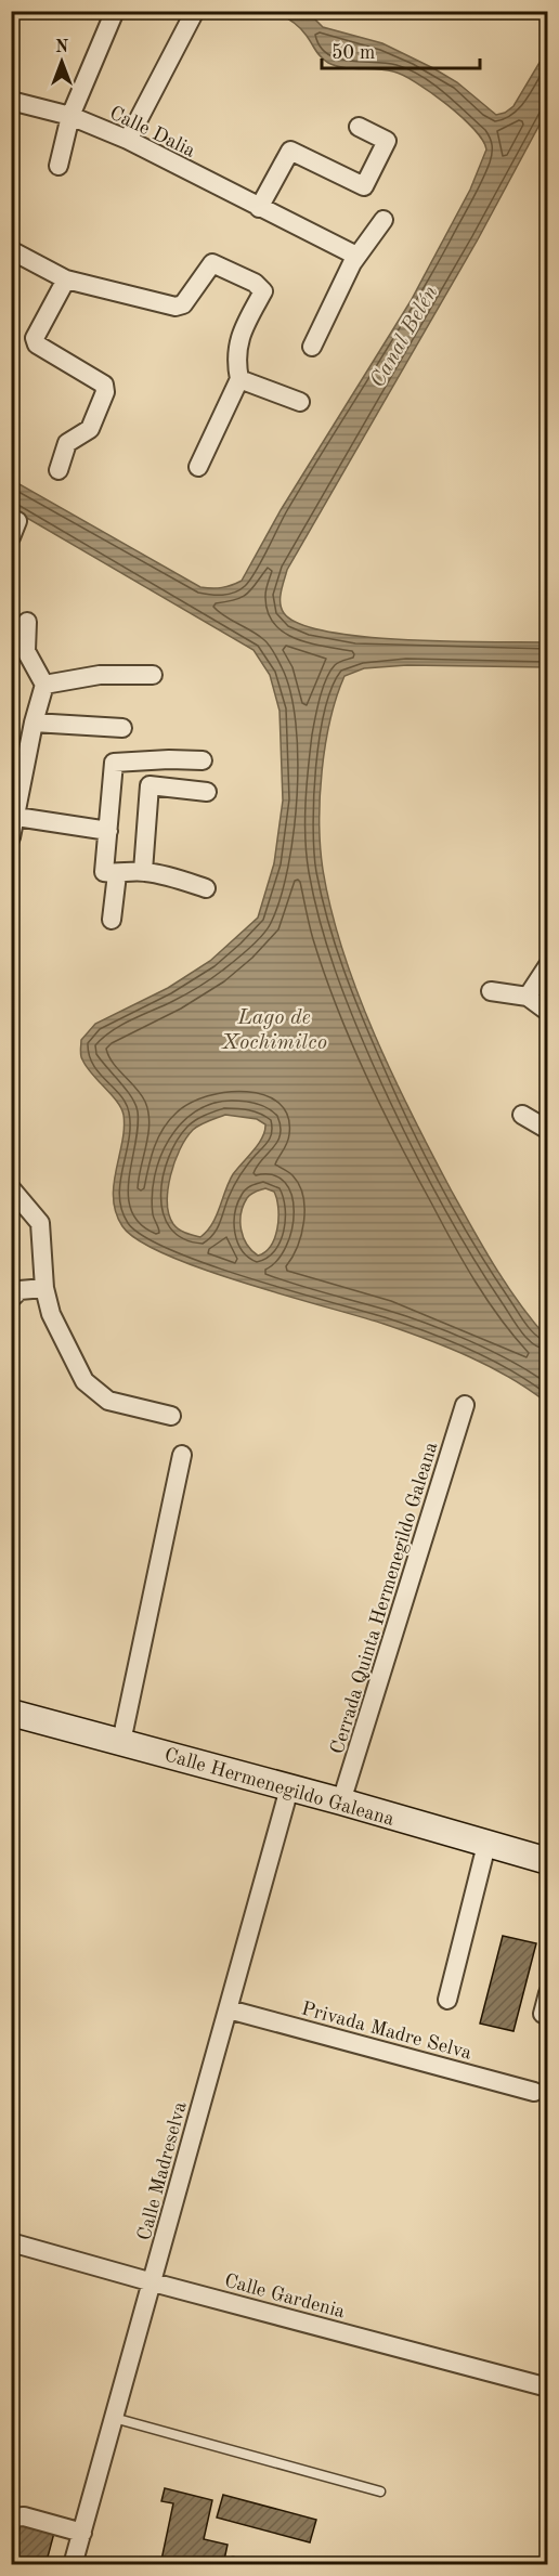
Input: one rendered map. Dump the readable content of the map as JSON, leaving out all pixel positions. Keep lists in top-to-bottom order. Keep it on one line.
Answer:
{"streets":{"street":["Calle Dalia","Cerrada Quinta Hermenegildo Galeana","Calle Hermenegildo Galeana","Privada Madre Selva","Calle Madreselva","Calle Gardenia"]},"crossings":[["Cerrada Quinta Hermenegildo Galeana","Calle Hermenegildo Galeana"],["Calle Hermenegildo Galeana","Calle Madreselva"],["Privada Madre Selva","Calle Madreselva"],["Calle Madreselva","Calle Gardenia"]],"water":["Canal Belén","Lago de Xochimilco"],"scale_bar":"50 m","north":"top"}
